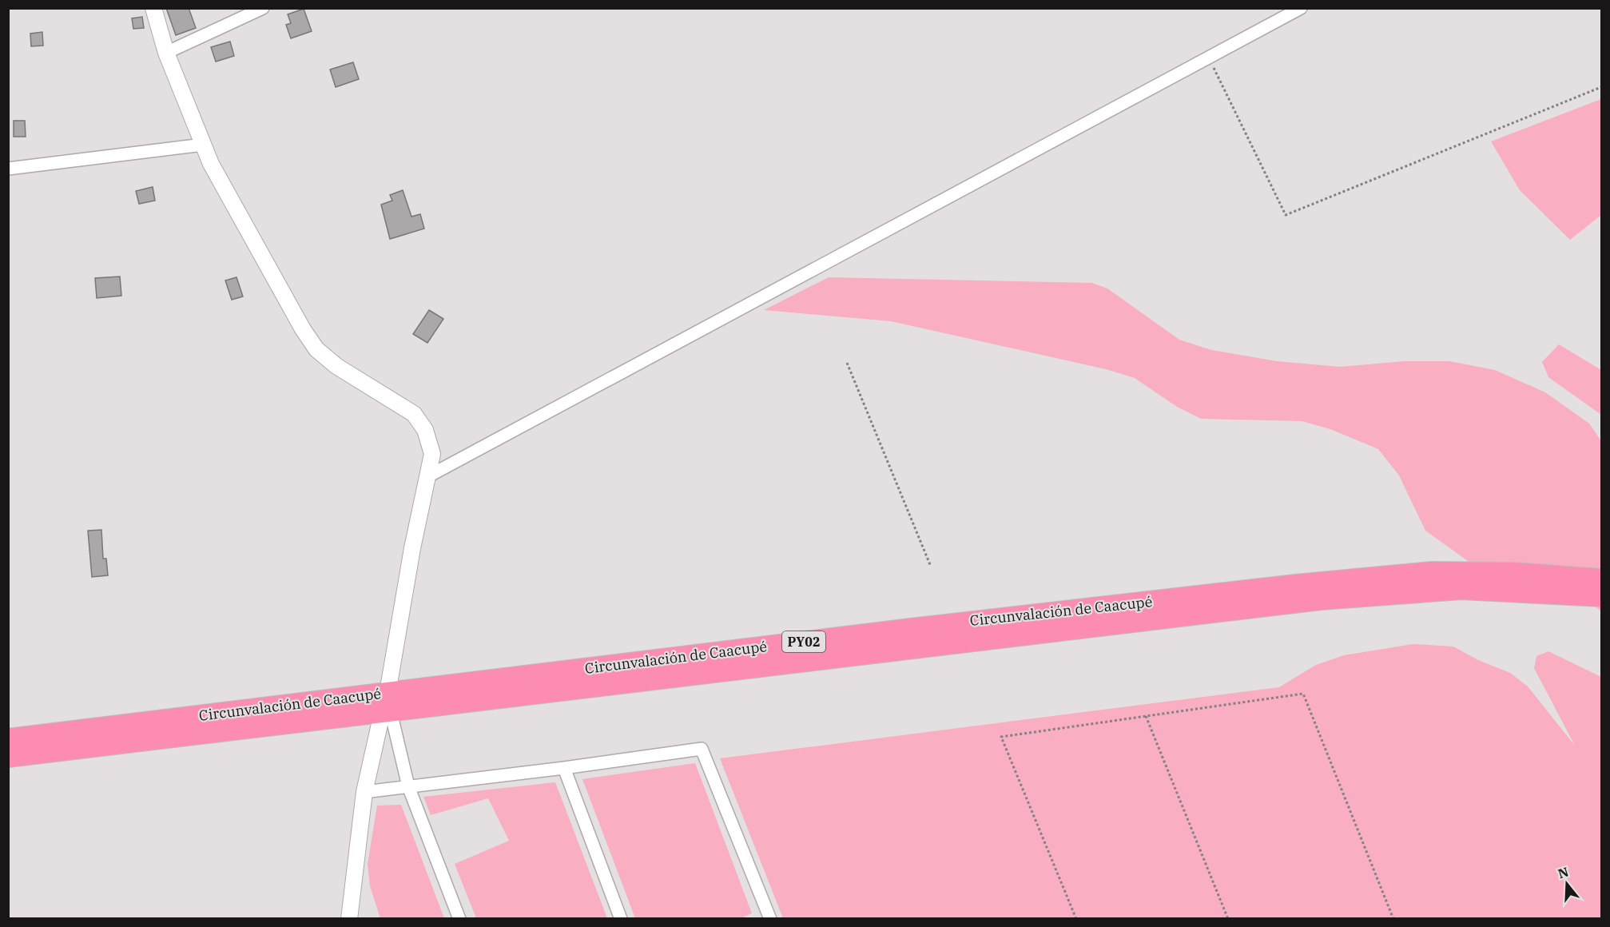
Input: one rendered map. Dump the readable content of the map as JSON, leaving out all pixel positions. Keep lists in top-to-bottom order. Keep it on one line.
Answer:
{"streets":{"highway":["Circunvalación de Caacupé","PY02"]},"north":"top"}
